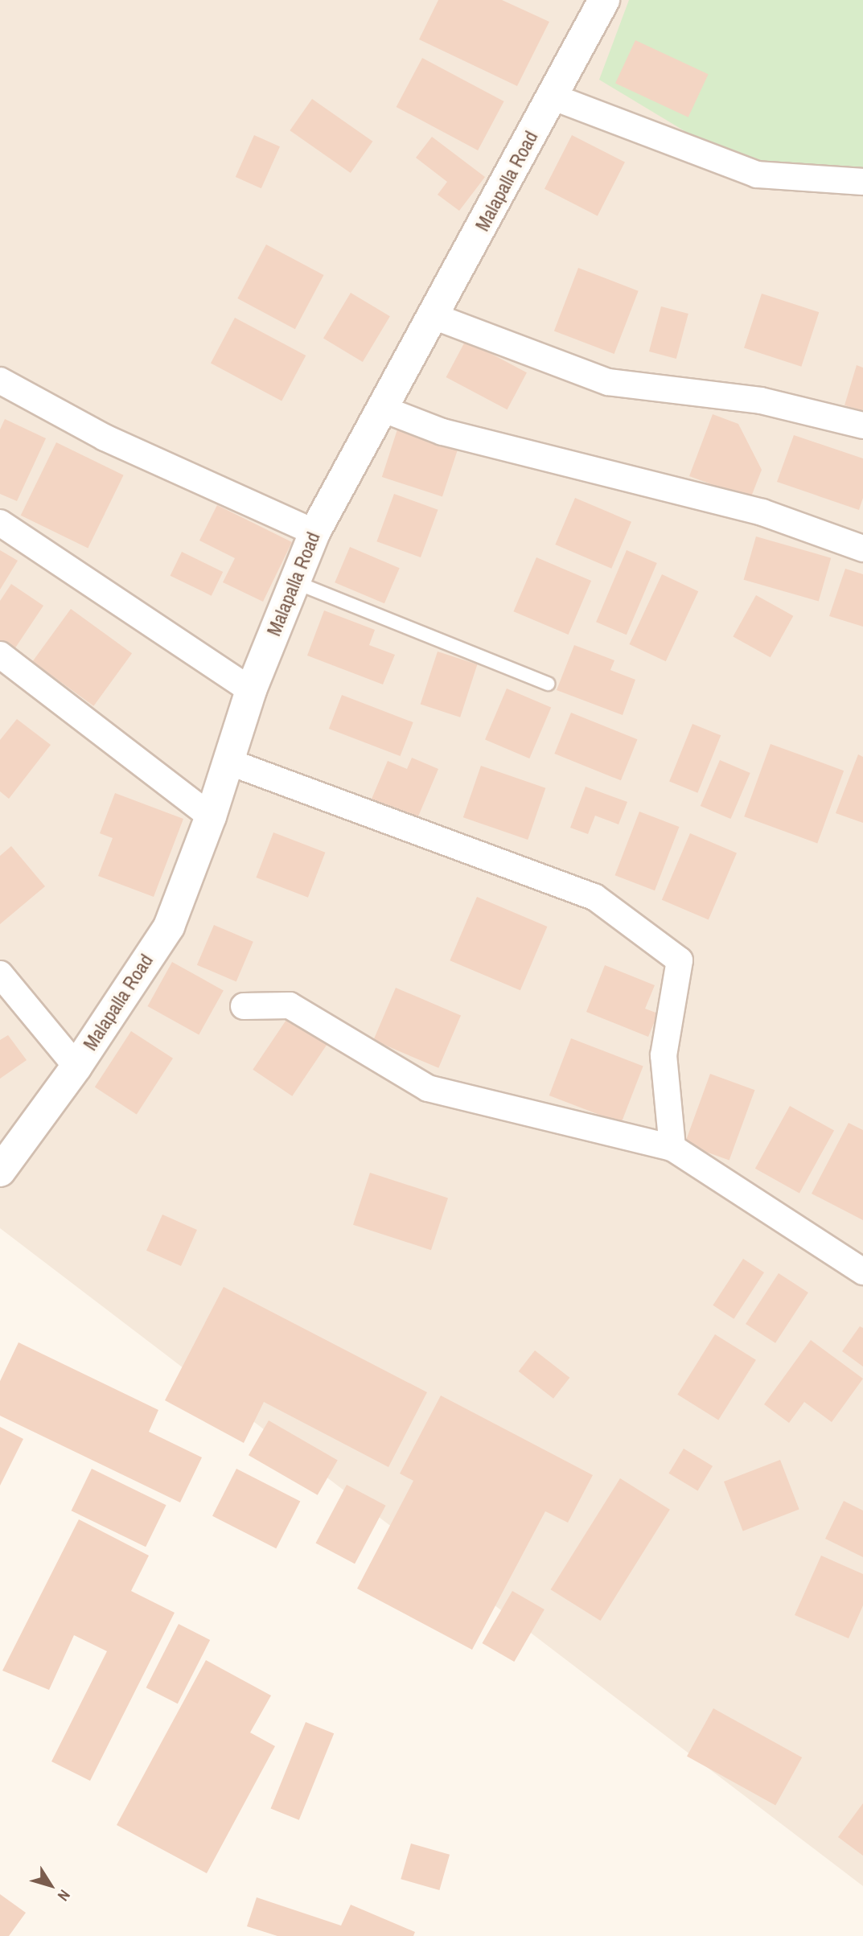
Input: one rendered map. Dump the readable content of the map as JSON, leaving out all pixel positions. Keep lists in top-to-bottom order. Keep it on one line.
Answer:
{"streets":{"street":["Malapalla Road"]},"north":"bottom right"}
